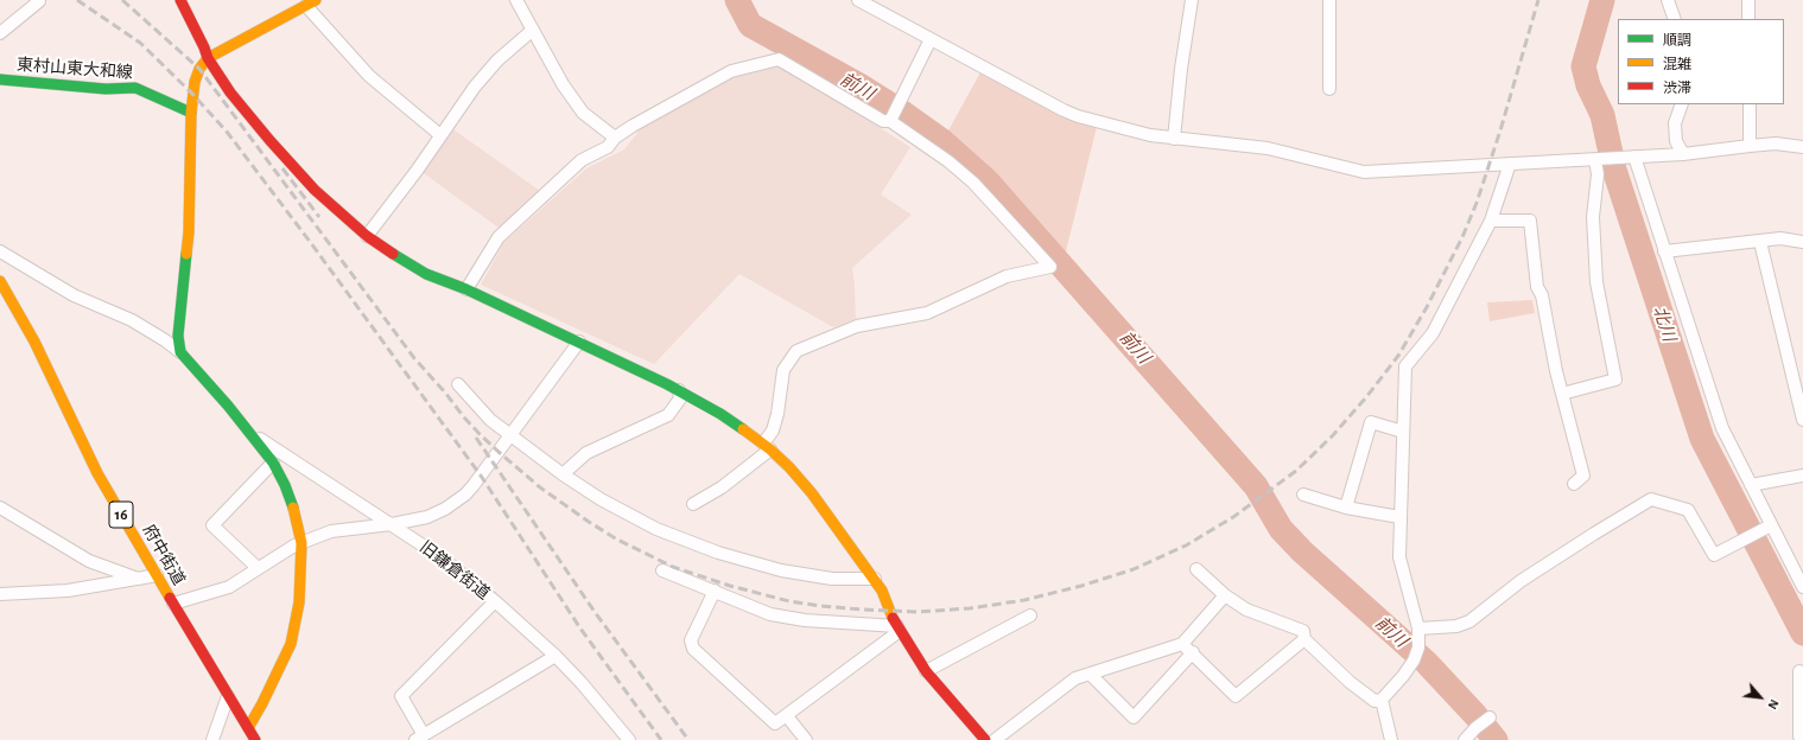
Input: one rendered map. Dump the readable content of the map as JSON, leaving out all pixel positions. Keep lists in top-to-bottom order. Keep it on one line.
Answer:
{"streets":{"street":["東村山東大和線","16","府中街道","旧鎌倉街道"]},"water":["前川","北川"],"legend":["順調","混雑","渋滞"],"north":"bottom right"}
